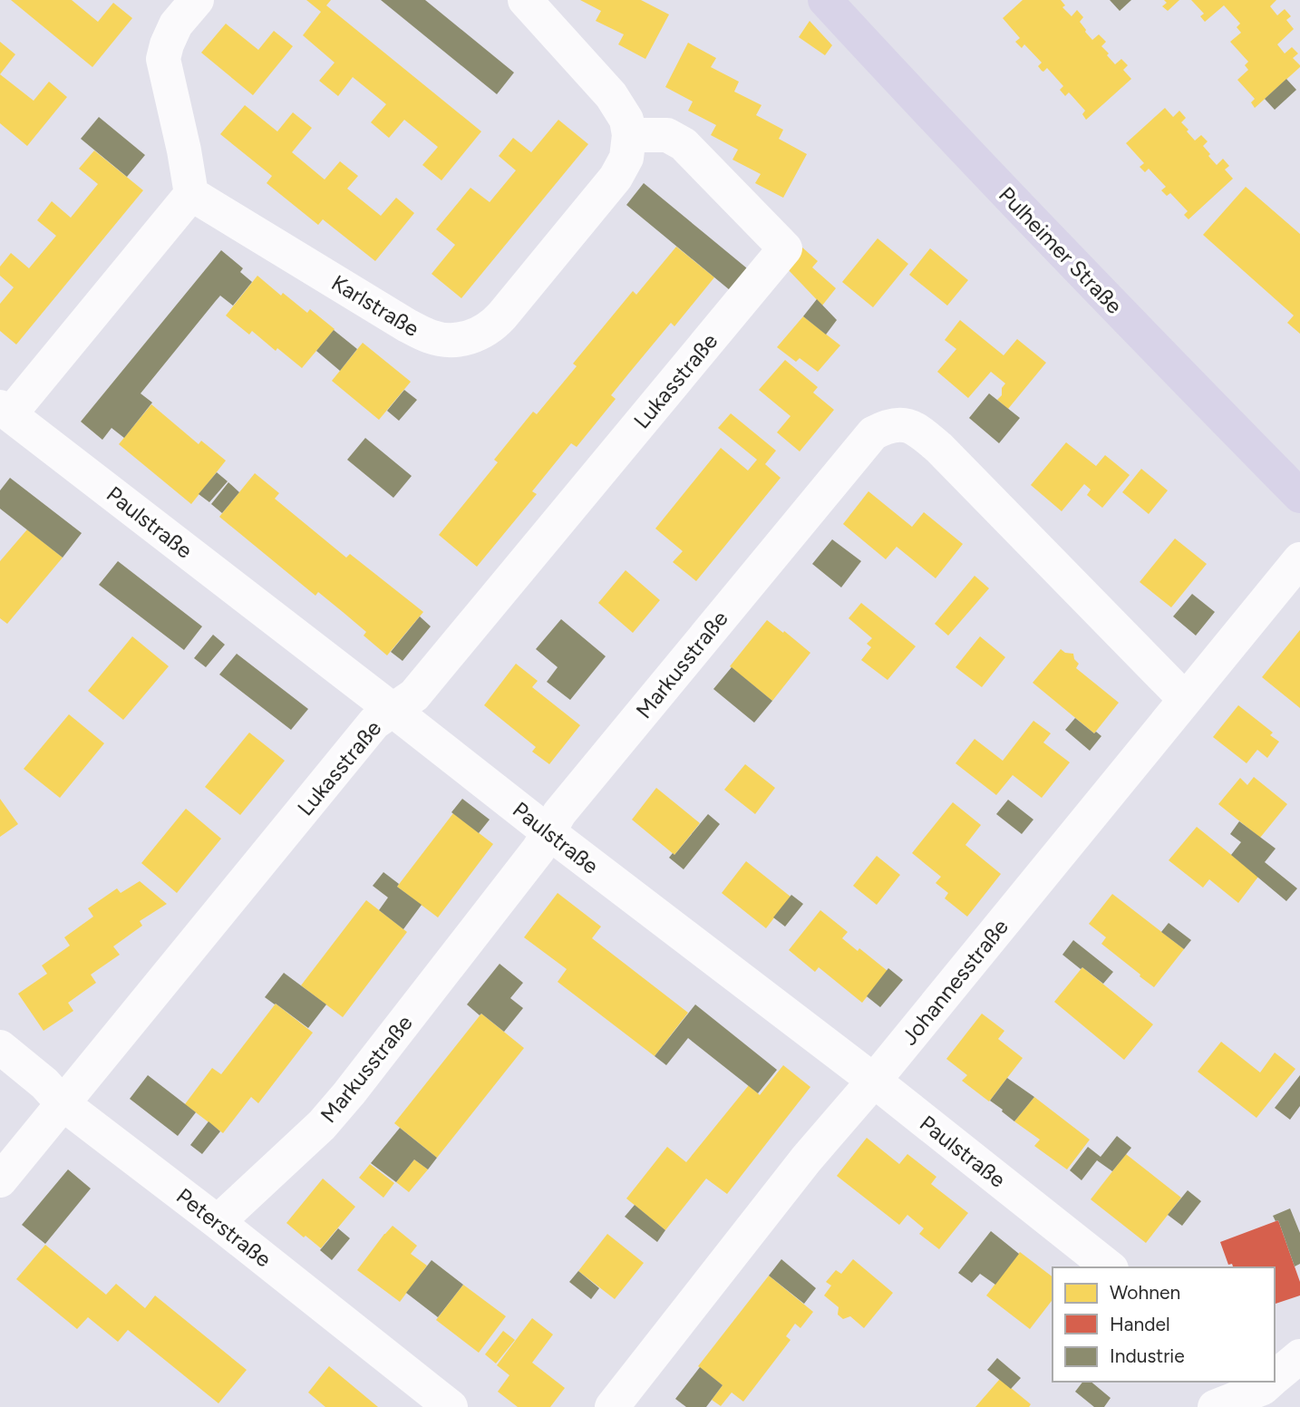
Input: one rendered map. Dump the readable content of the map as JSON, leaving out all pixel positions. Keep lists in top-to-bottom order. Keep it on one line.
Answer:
{"streets":{"main road":["Pulheimer Straße"],"street":["Karlstraße","Lukasstraße","Paulstraße","Markusstraße","Johannesstraße","Peterstraße"]},"crossings":[["Karlstraße","Lukasstraße"],["Lukasstraße","Paulstraße"],["Lukasstraße","Peterstraße"],["Paulstraße","Markusstraße"],["Paulstraße","Johannesstraße"],["Markusstraße","Johannesstraße"],["Markusstraße","Peterstraße"]],"legend":["Wohnen","Handel","Industrie"]}
